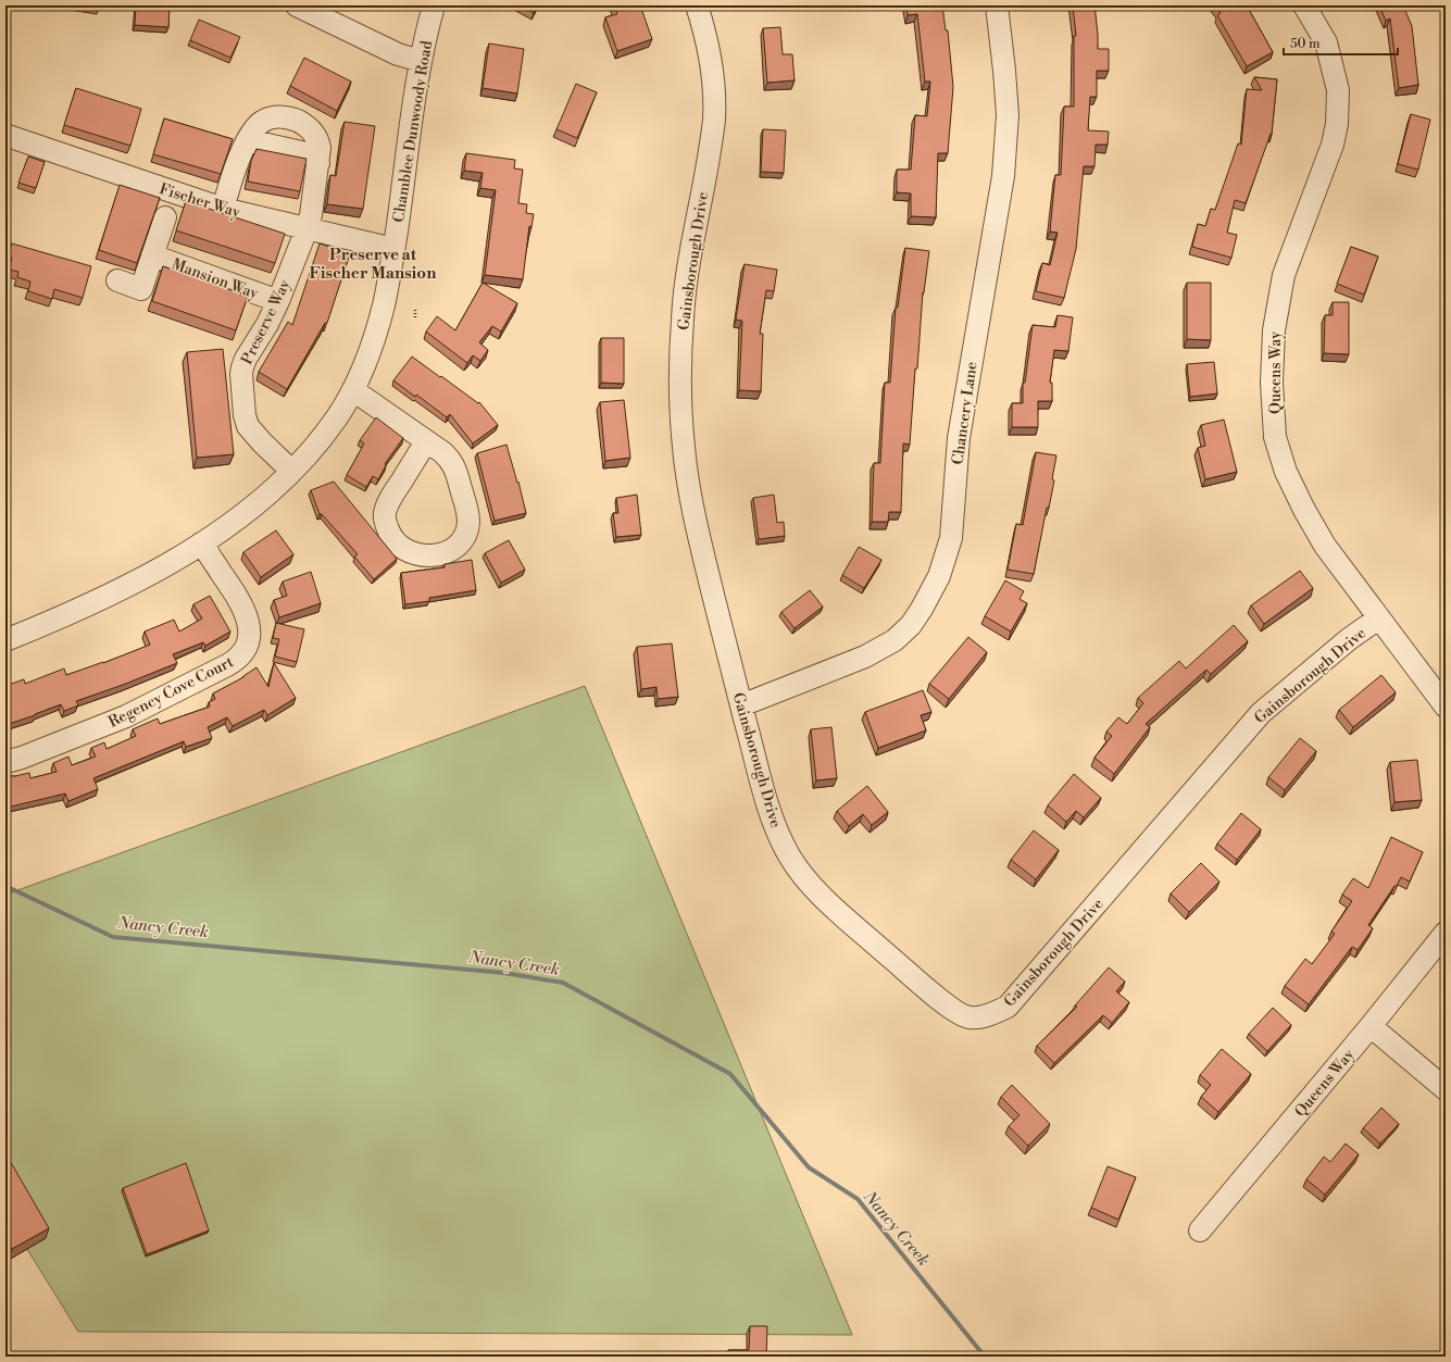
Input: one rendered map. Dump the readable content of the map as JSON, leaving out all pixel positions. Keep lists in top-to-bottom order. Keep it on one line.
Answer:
{"streets":{"street":["Chamblee Dunwoody Road","Fischer Way","Gainsborough Drive","Mansion Way","Preserve Way","Queens Way","Chancery Lane","Regency Cove Court"]},"crossings":[["Chamblee Dunwoody Road","Fischer Way"],["Chamblee Dunwoody Road","Preserve Way"],["Chamblee Dunwoody Road","Regency Cove Court"],["Fischer Way","Preserve Way"],["Gainsborough Drive","Queens Way"],["Gainsborough Drive","Chancery Lane"],["Mansion Way","Preserve Way"]],"districts":["Preserve at Fischer Mansion"],"water":["Nancy Creek"],"scale_bar":"50 m"}
